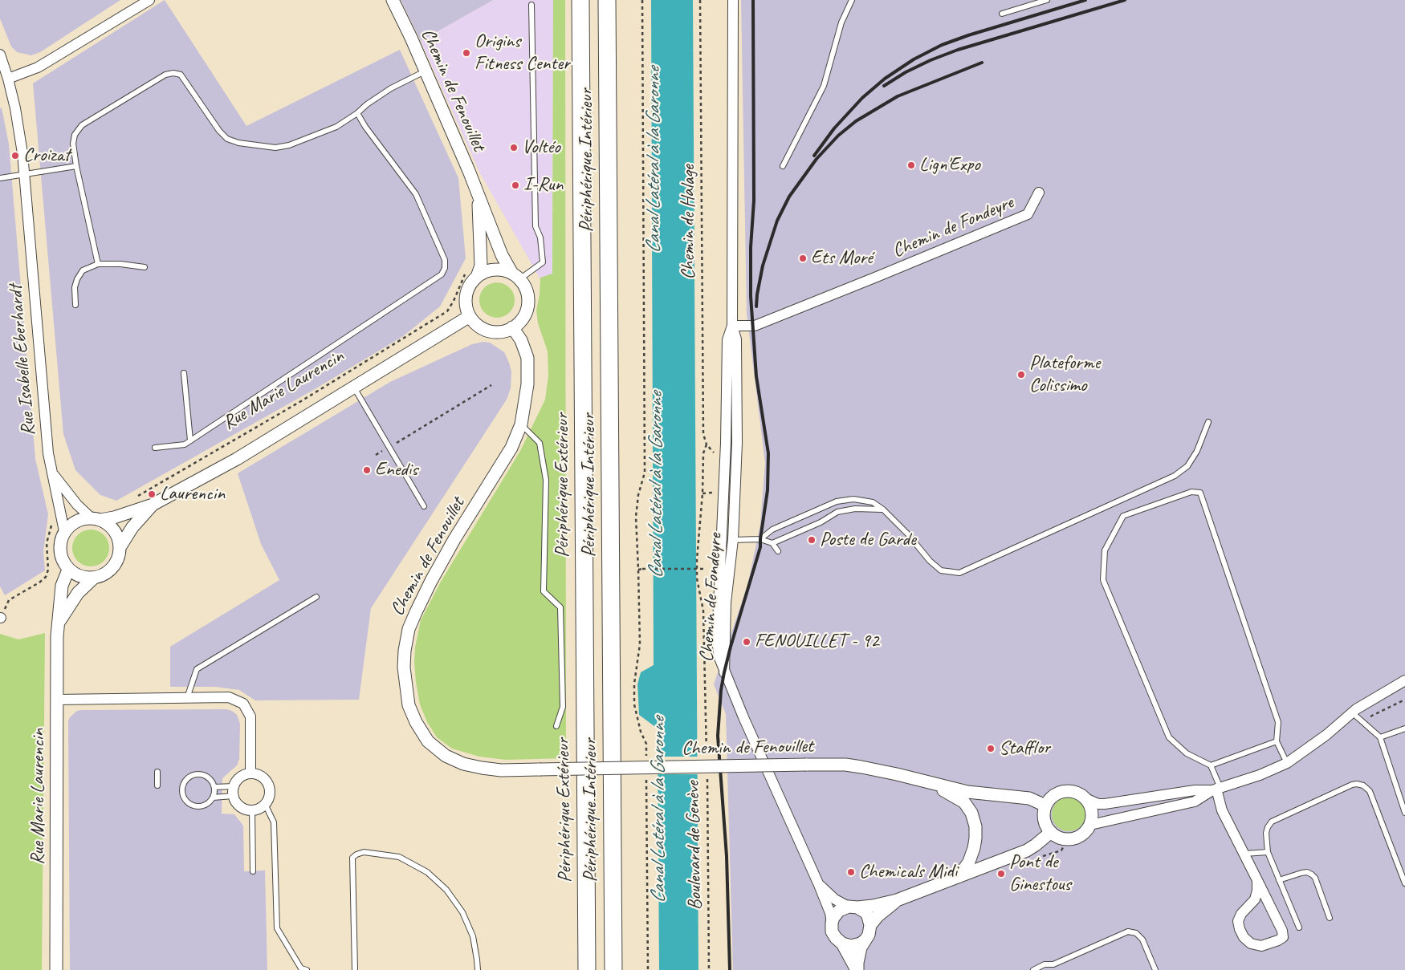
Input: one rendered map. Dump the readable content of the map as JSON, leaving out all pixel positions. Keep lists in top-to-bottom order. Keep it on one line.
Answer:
{"streets":{"highway":["Périphérique Intérieur","Périphérique Extérieur"],"street":["Chemin de Fenouillet","Chemin de Fondeyre","Rue Isabelle Eberhardt","Rue Marie Laurencin"],"path":["Chemin de Halage","Boulevard de Genève"]},"crossings":[["Chemin de Fenouillet","Rue Marie Laurencin"],["Chemin de Halage","Boulevard de Genève"],["Rue Isabelle Eberhardt","Rue Marie Laurencin"]],"water":["Canal Latéral à la Garonne"],"places":["Origins Fitness Center","Voltéo","Croizat","Lign'Expo","I-Run","Ets Moré","Plateforme Colissimo","Enedis","Laurencin","Poste de Garde","FENOUILLET - 92","Stafflor","Chemicals Midi","Pont de Ginestous"]}
